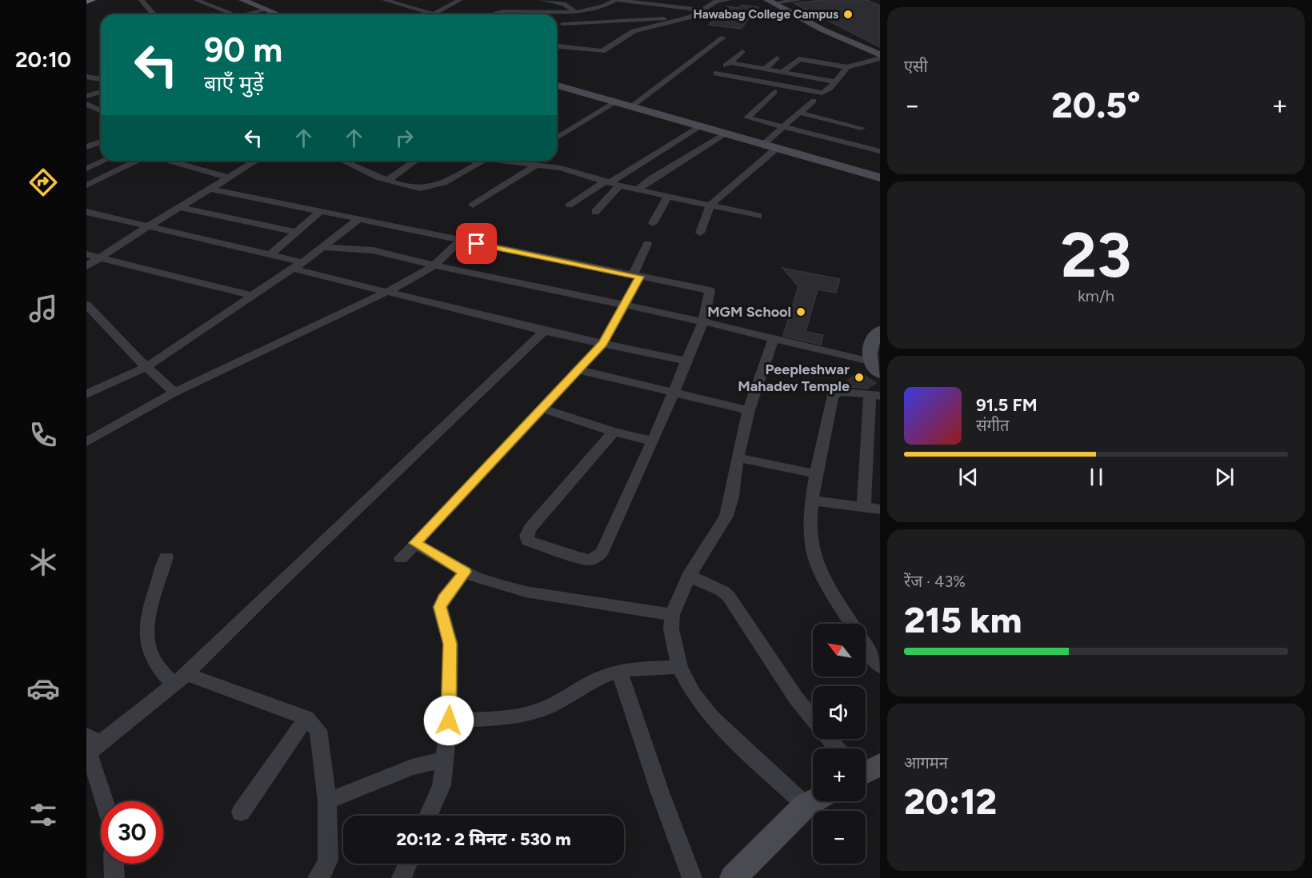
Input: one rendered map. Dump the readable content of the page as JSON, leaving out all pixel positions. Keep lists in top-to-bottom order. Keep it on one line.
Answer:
{"places":["Hawabag College Campus","MGM School","Peepleshwar Mahadev Temple"],"north":"top left","page":{"tabs":"20:10","tile":["एसी",["23","km/h"],["रेंज · 43%","215 km"],["आगमन","20:12"]],"turn":["90 m","बाएँ मुड़ें"],"heat":["−","20.5°","+"],"song":["91.5 FM","संगीत"],"map_buttons":["+","−"],"limit":"30","trip":"20:12 · 2 मिनट · 530 m"}}
